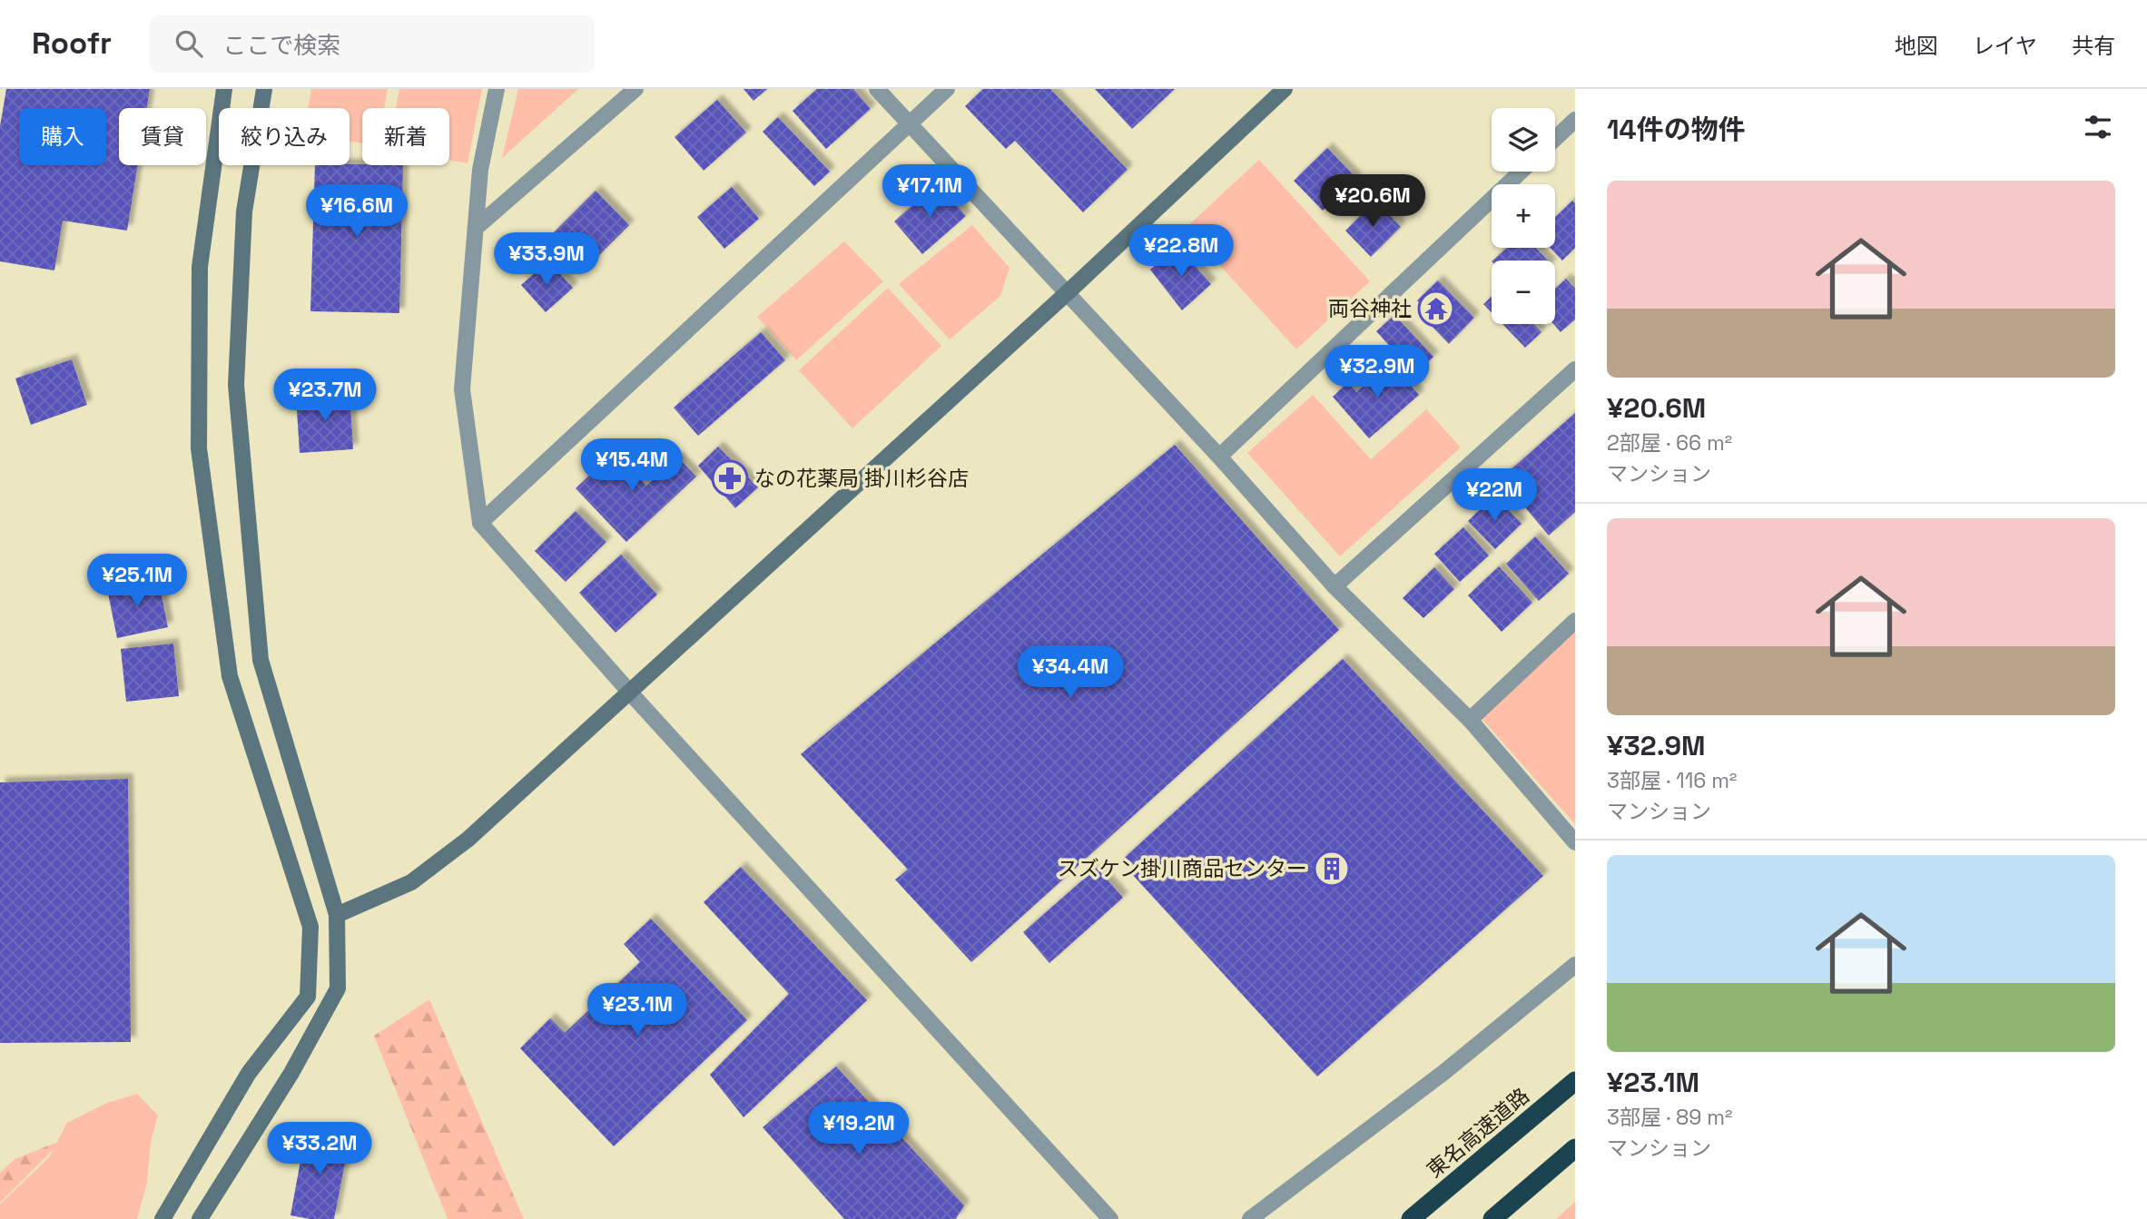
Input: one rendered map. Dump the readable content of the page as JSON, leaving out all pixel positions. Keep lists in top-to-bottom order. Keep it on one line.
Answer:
{"streets":{"highway":["東名高速道路"]},"places":{"temple":["両谷神社"],"pharmacy":["なの花薬局 掛川杉谷店"],"building":["スズケン掛川商品センター"]},"page":{"header":"Roofr","search":"ここで検索","nav":["地図","レイヤ","共有"],"heading":"14件の物件","map_buttons":["+","−"],"chip":["購入","賃貸","絞り込み","新着"],"price":["¥17.1M","¥20.6M","¥16.6M","¥22.8M","¥33.9M","¥32.9M","¥23.7M","¥15.4M","¥22M","¥25.1M","¥34.4M","¥23.1M","¥19.2M","¥33.2M"],"list":[{"name":"¥20.6M","note":"2部屋 · 66 m² · マンション"},{"name":"¥32.9M","note":"3部屋 · 116 m² · マンション"},{"name":"¥23.1M","note":"3部屋 · 89 m² · マンション"}]}}
